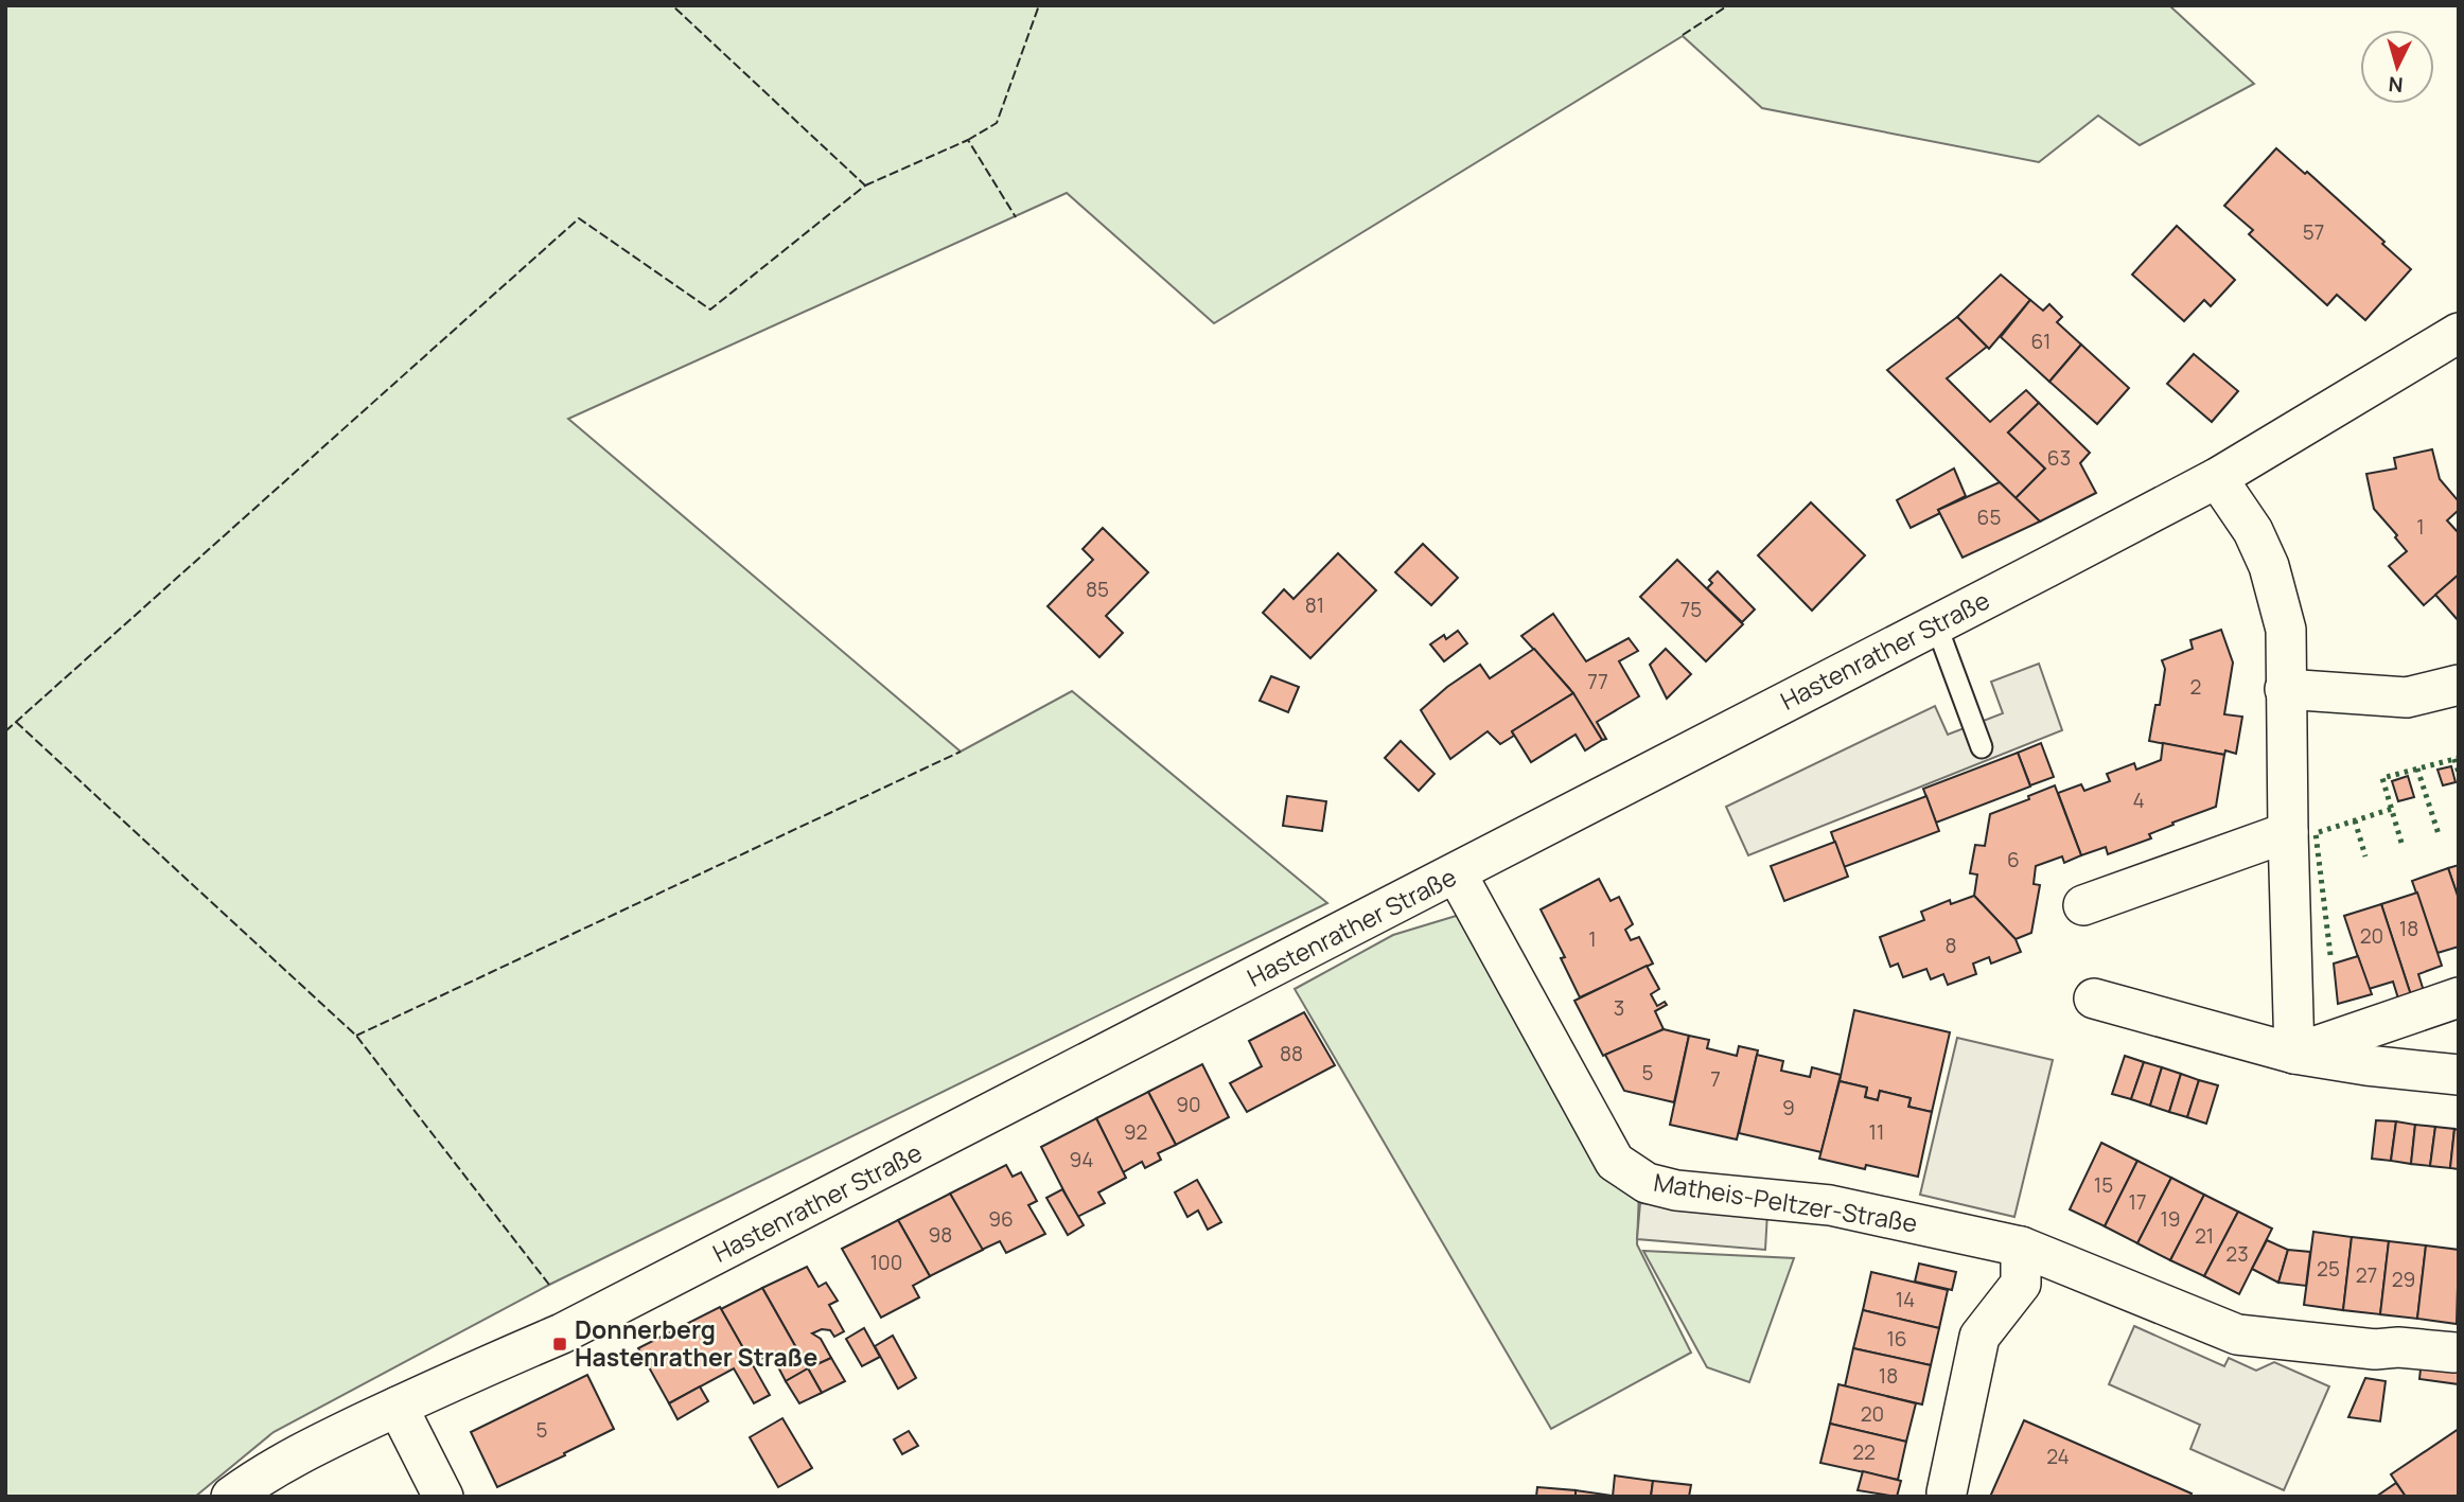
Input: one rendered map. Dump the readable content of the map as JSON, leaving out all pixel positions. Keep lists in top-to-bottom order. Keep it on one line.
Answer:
{"streets":{"street":["Hastenrather Straße","Matheis-Peltzer-Straße"]},"crossings":[["Hastenrather Straße","Matheis-Peltzer-Straße"]],"places":{"transit":["Donnerberg Hastenrather Straße"]},"house_numbers":["57","61","63","65","1","85","81","75","77","2","4","6","18","20","1","8","3","88","5","7","90","9","92","11","94","15","17","96","19","98","21","23","100","25","27","29","14","16","18","20","5","22","24"],"north":"bottom"}
